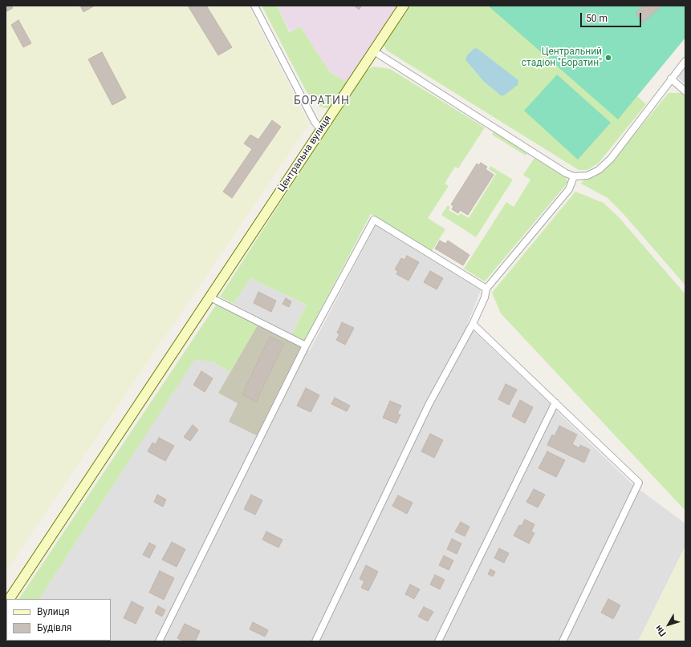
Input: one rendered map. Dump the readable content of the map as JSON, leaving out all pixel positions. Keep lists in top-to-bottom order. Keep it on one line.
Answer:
{"streets":{"street":["Центральна вулиця"]},"districts":["БОРАТИН"],"places":["Центральний стадіон \"Боратин\""],"legend":["Вулиця","Будівля"],"scale_bar":"50 m","north":"bottom left"}
